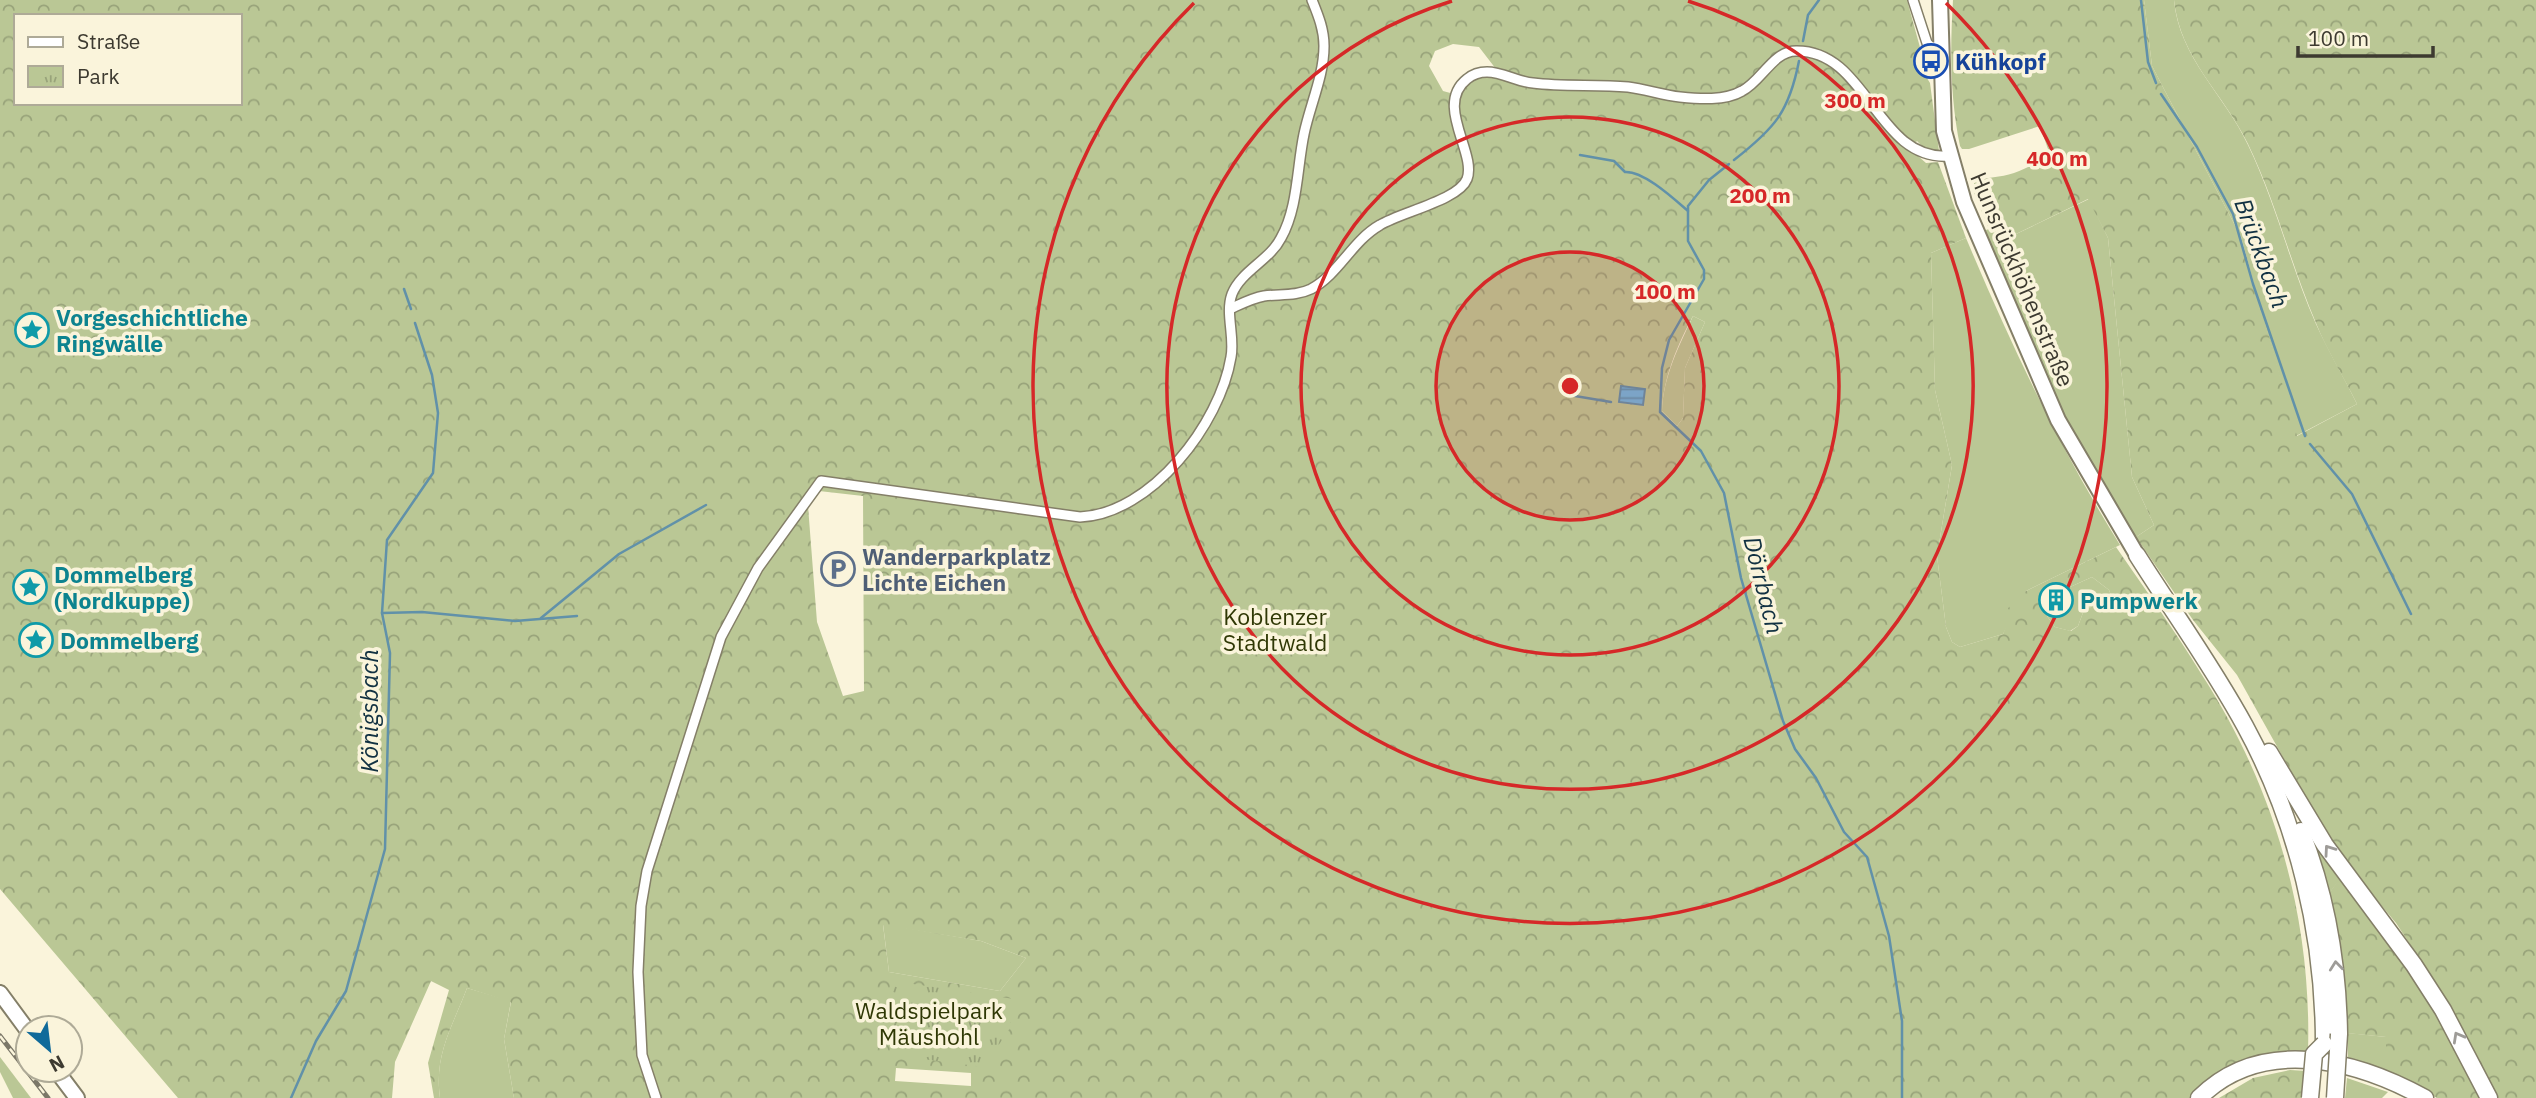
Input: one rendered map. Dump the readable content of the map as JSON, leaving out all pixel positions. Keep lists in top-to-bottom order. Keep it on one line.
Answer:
{"streets":{"main road":["Hunsrückhöhenstraße"]},"water":["Brückbach","Dörrbach","Königsbach"],"parks":["Koblenzer Stadtwald","Waldspielpark Mäushohl"],"places":{"bus stop":["Kühkopf"],"place":["Vorgeschichtliche Ringwälle","Dommelberg (Nordkuppe)","Dommelberg"],"parking":["Wanderparkplatz Lichte Eichen"],"building":["Pumpwerk"]},"legend":["Straße","Park"],"scale_bar":"100 m","north":"bottom right","rings":["300 m","400 m","200 m","100 m"]}
